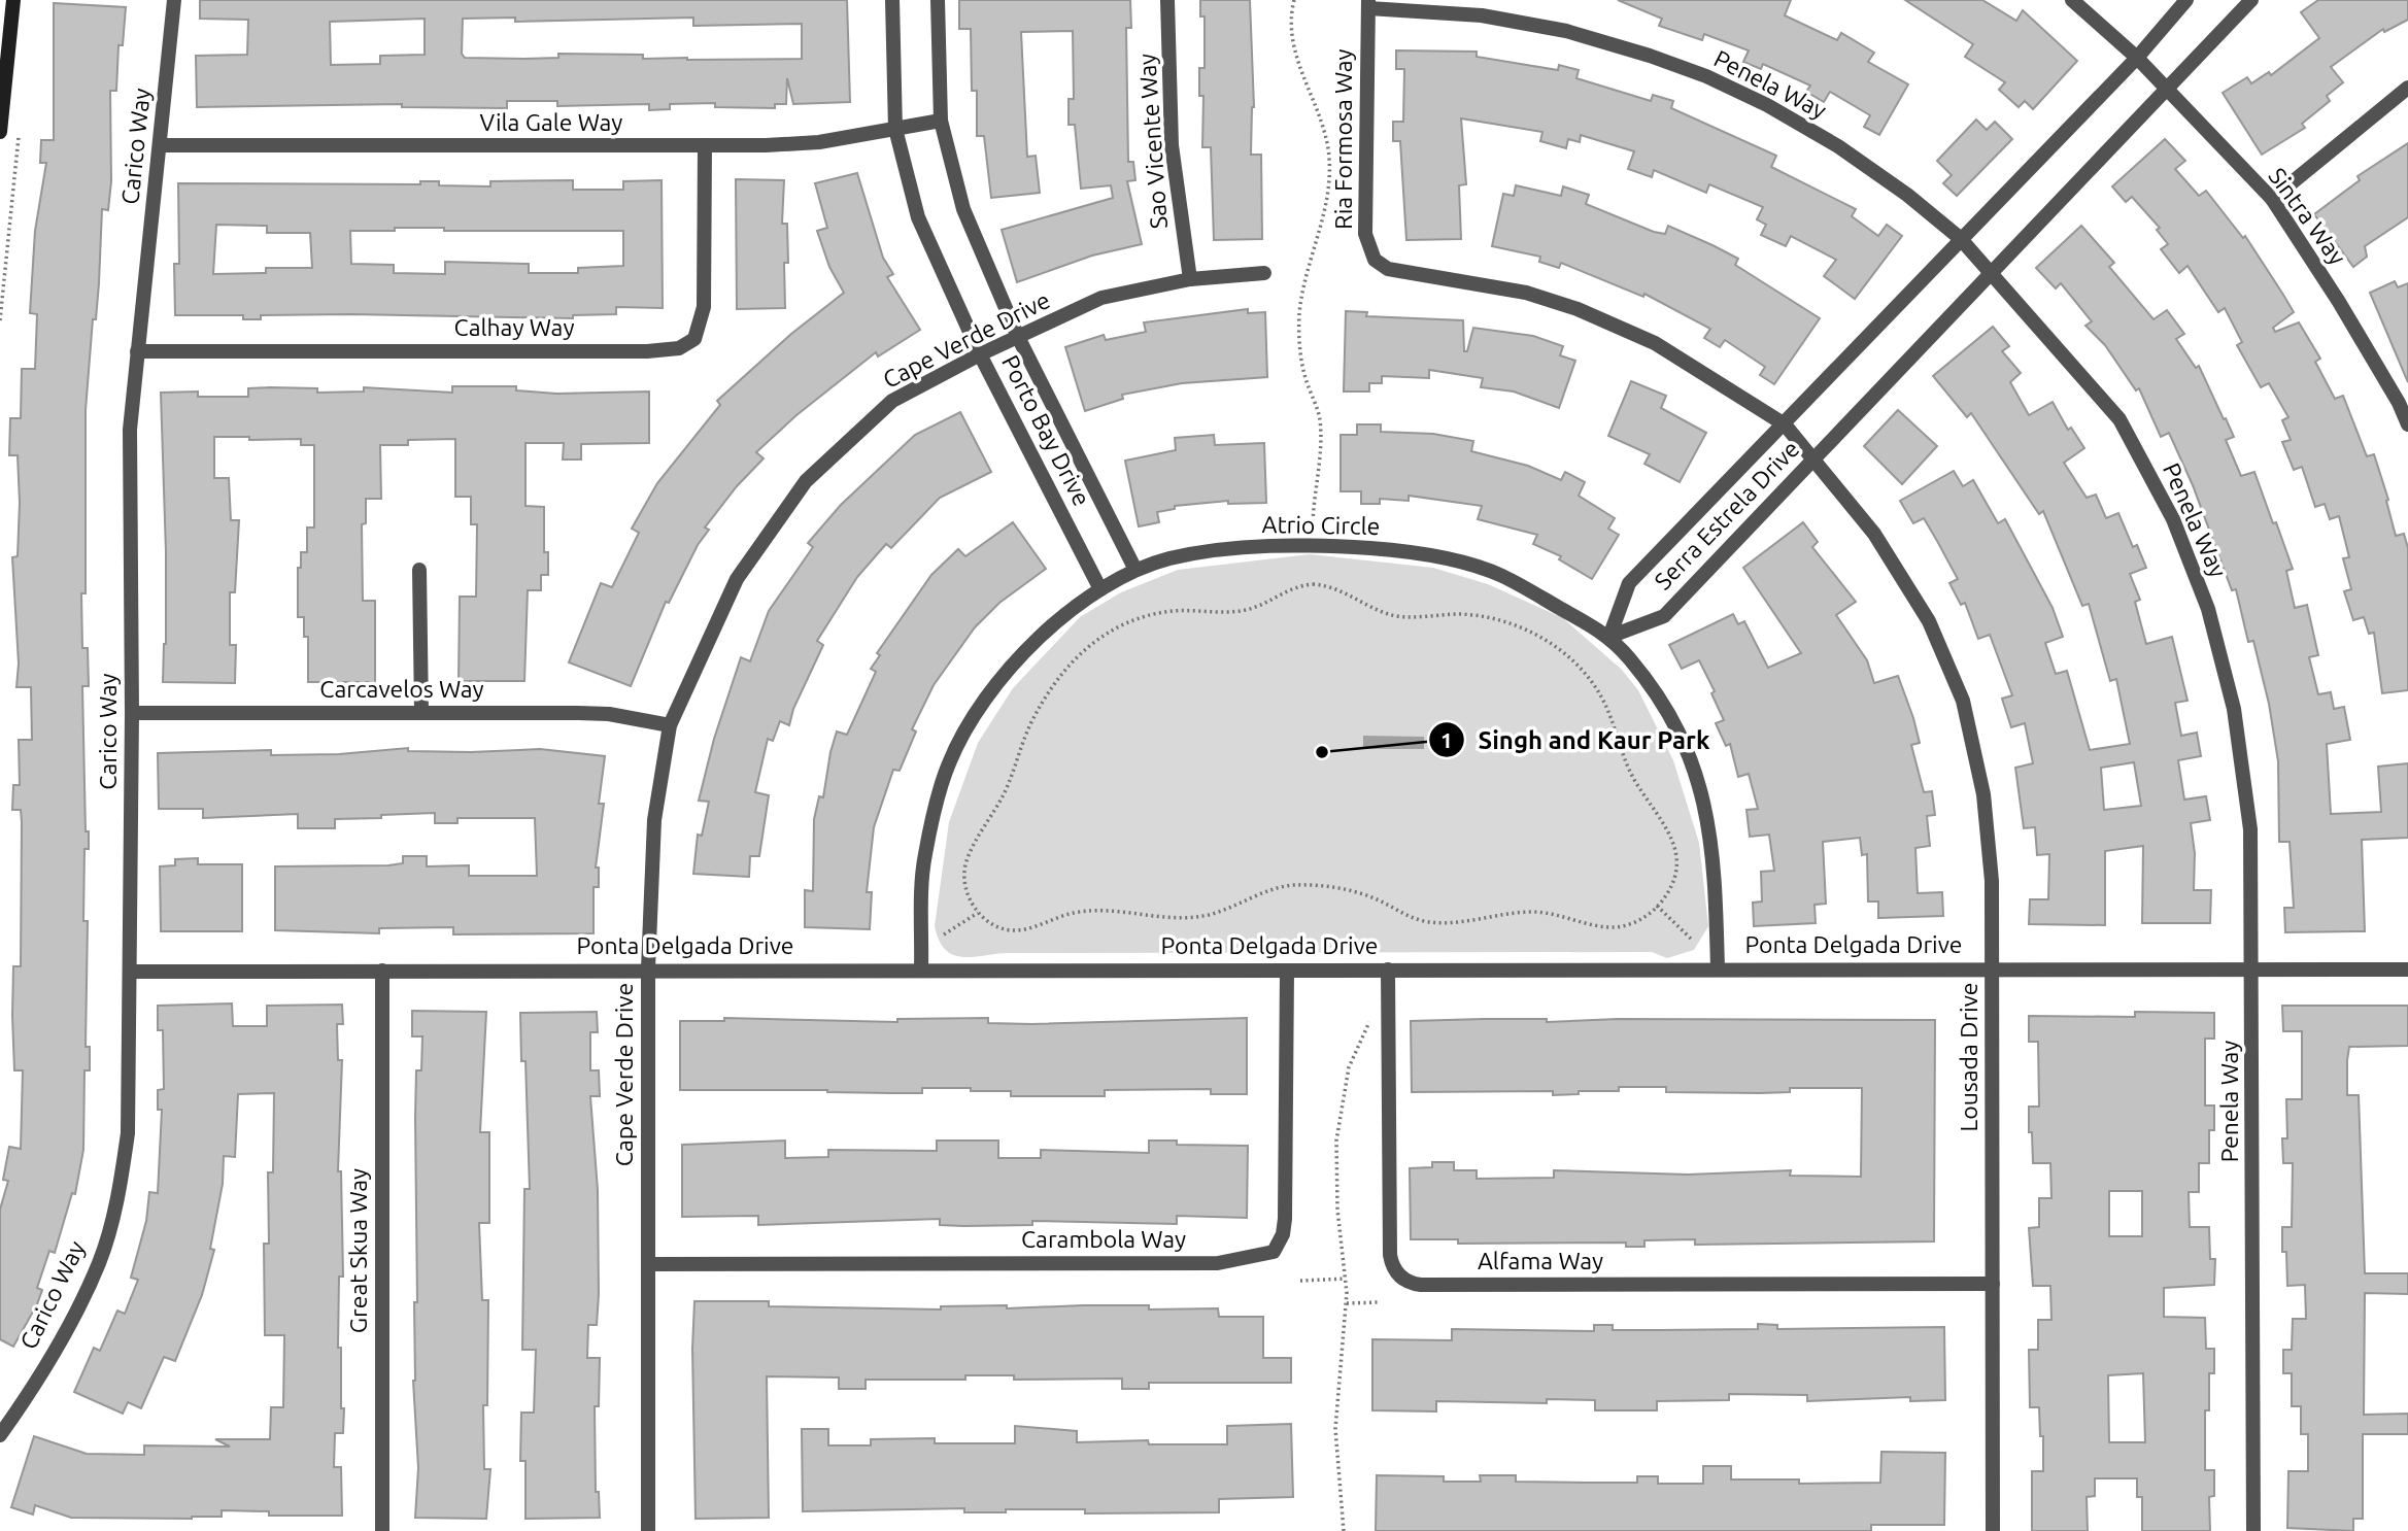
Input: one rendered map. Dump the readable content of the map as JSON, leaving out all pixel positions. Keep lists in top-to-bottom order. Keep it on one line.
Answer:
{"streets":{"street":["Penela Way","Vila Gale Way","Ria Formosa Way","Sao Vicente Way","Carico Way","Sintra Way","Calhay Way","Cape Verde Drive","Porto Bay Drive","Serra Estrela Drive","Atrio Circle","Carcavelos Way","Ponta Delgada Drive","Lousada Drive","Carambola Way","Great Skua Way","Alfama Way"]},"crossings":[["Penela Way","Ria Formosa Way"],["Penela Way","Serra Estrela Drive"],["Penela Way","Ponta Delgada Drive"],["Vila Gale Way","Carico Way"],["Vila Gale Way","Calhay Way"],["Vila Gale Way","Porto Bay Drive"],["Ria Formosa Way","Serra Estrela Drive"],["Ria Formosa Way","Lousada Drive"],["Sao Vicente Way","Cape Verde Drive"],["Carico Way","Calhay Way"],["Carico Way","Carcavelos Way"],["Carico Way","Ponta Delgada Drive"],["Sintra Way","Serra Estrela Drive"],["Cape Verde Drive","Porto Bay Drive"],["Cape Verde Drive","Carcavelos Way"],["Cape Verde Drive","Ponta Delgada Drive"],["Cape Verde Drive","Carambola Way"],["Porto Bay Drive","Atrio Circle"],["Serra Estrela Drive","Atrio Circle"],["Serra Estrela Drive","Lousada Drive"],["Atrio Circle","Ponta Delgada Drive"],["Ponta Delgada Drive","Lousada Drive"],["Ponta Delgada Drive","Carambola Way"],["Ponta Delgada Drive","Great Skua Way"],["Ponta Delgada Drive","Alfama Way"],["Lousada Drive","Alfama Way"]],"places":["Singh and Kaur Park"]}
